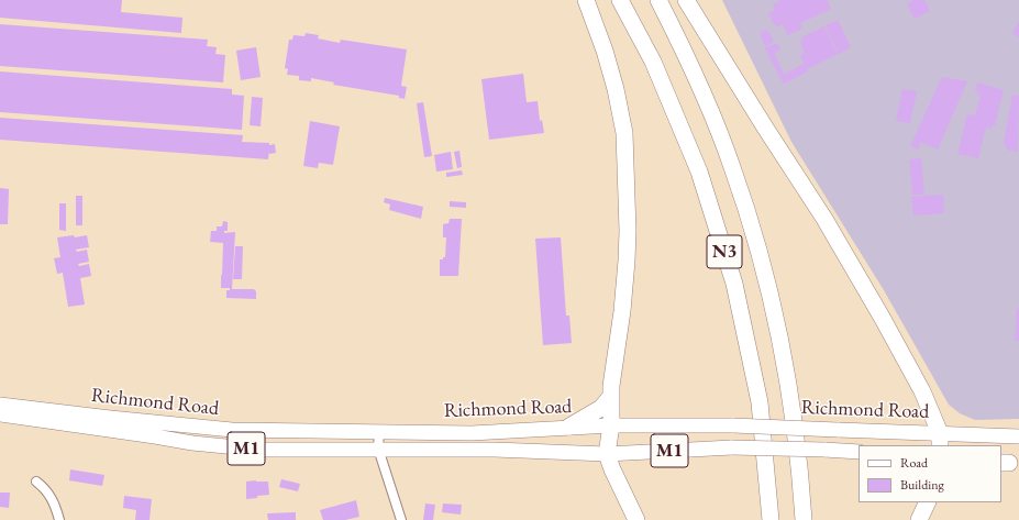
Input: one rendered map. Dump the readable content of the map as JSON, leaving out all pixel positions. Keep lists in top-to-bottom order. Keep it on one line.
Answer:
{"streets":{"highway":["N3","Richmond Road","M1"]},"legend":["Road","Building"]}
